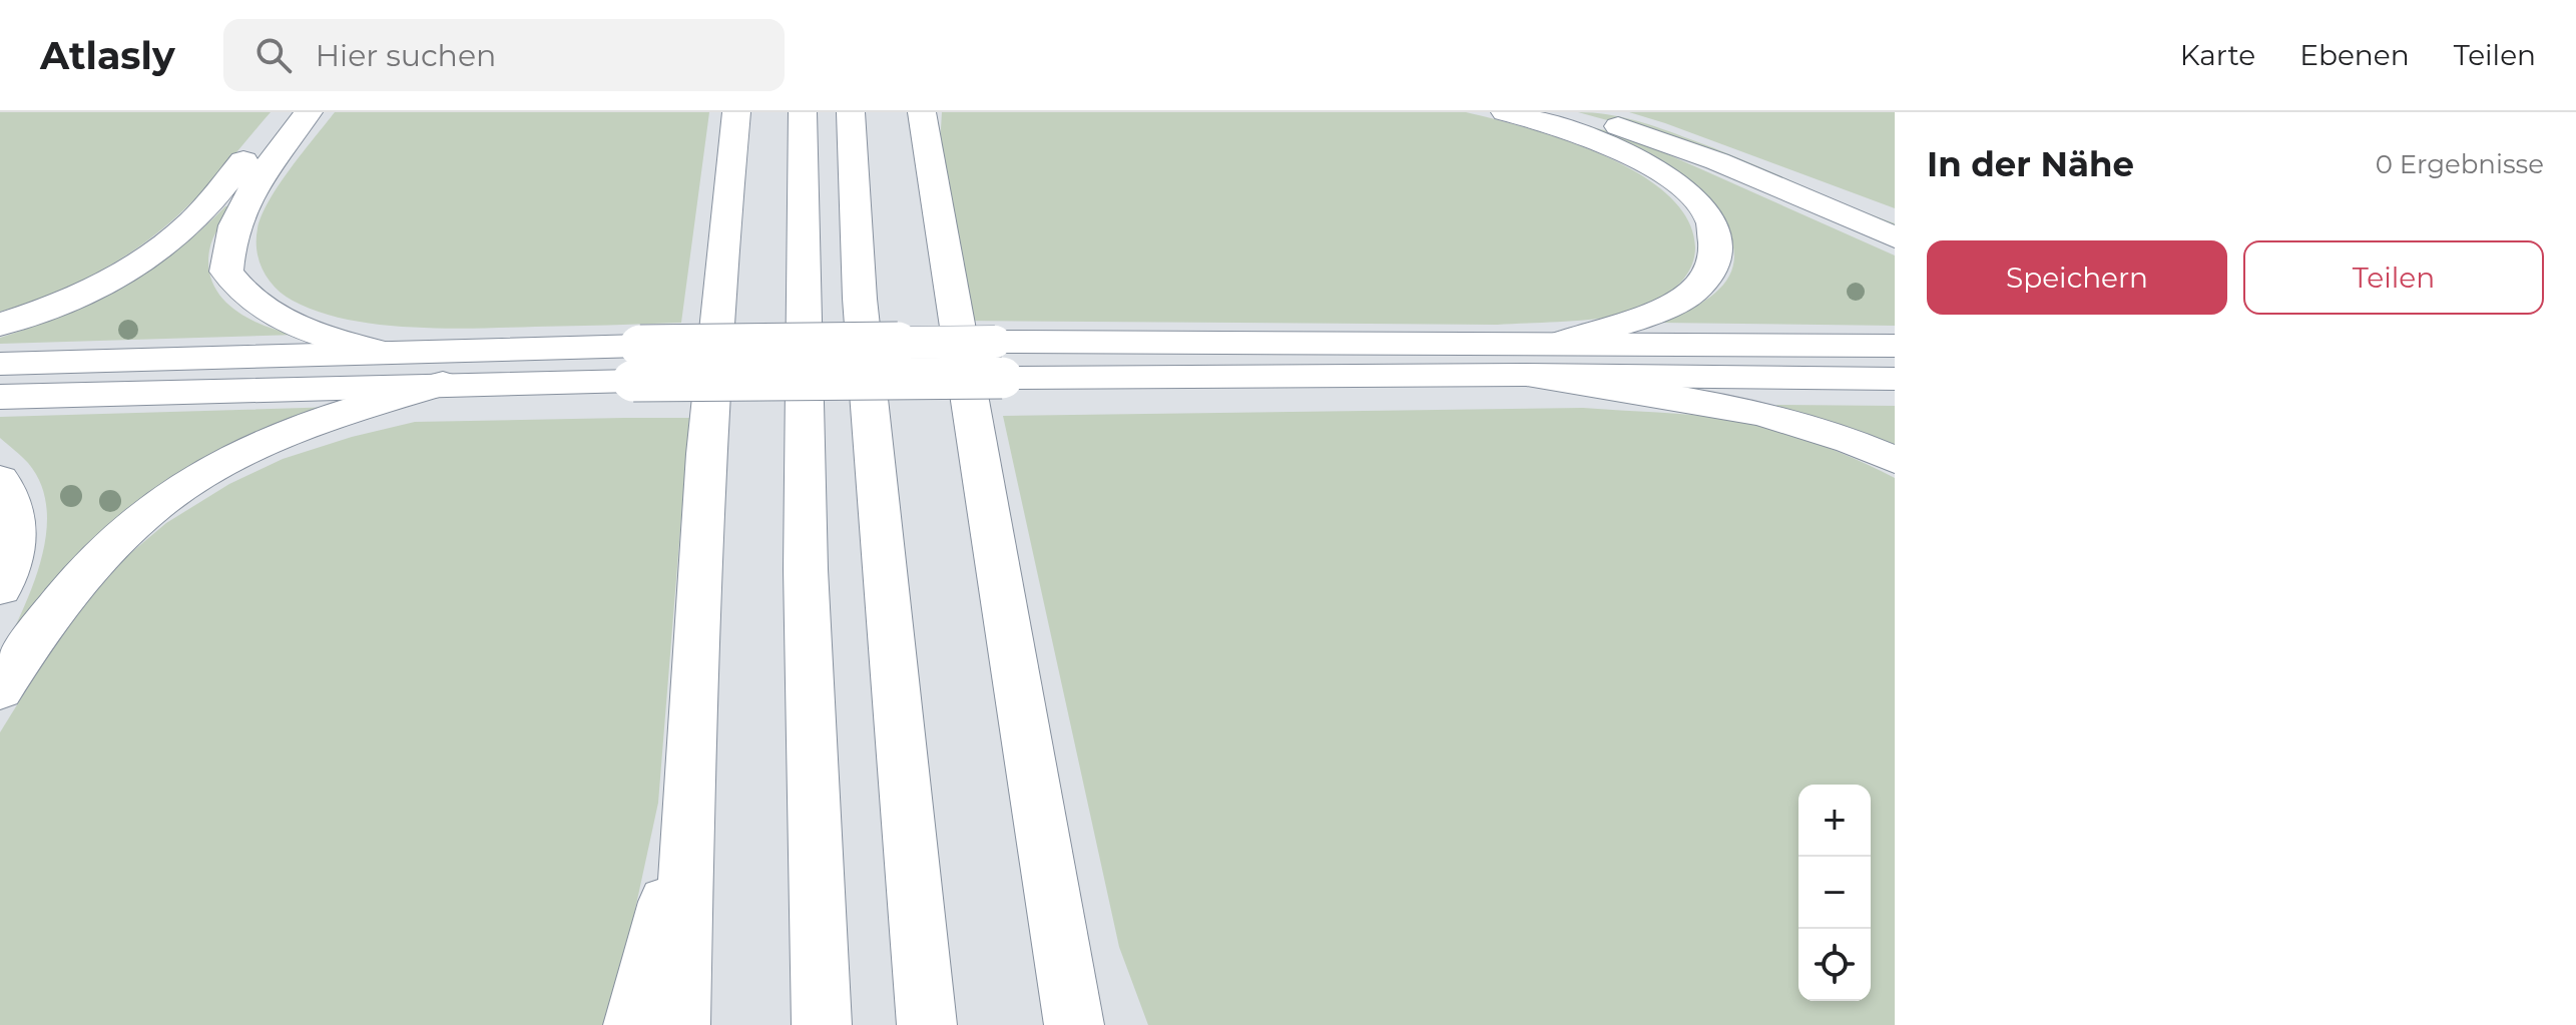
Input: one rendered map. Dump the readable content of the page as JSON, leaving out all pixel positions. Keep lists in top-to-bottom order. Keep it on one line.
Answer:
{"page":{"header":"Atlasly","search":"Hier suchen","nav":["Karte","Ebenen","Teilen"],"heading":["In der Nähe","0 Ergebnisse"],"buttons":["Speichern","Teilen"],"map_buttons":["+","−"]}}
